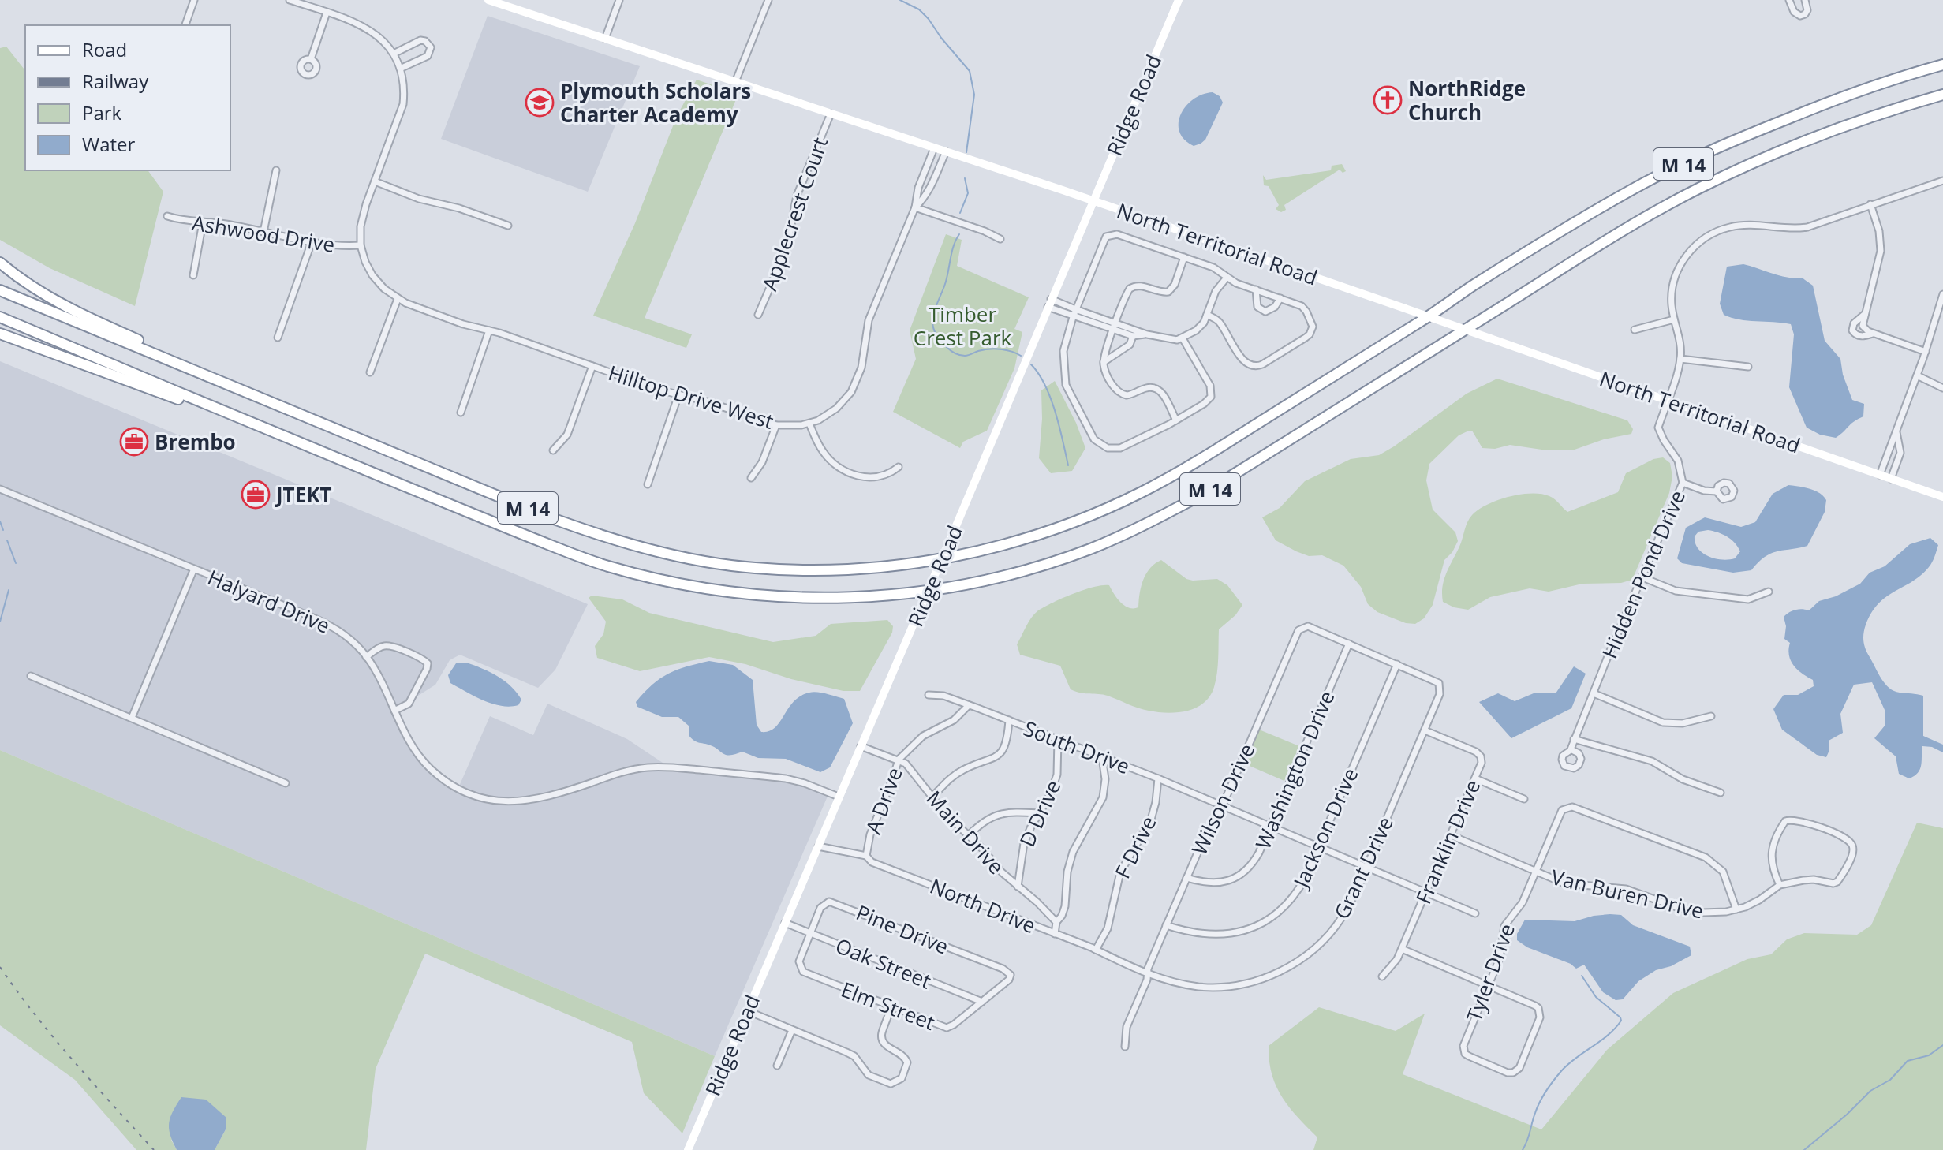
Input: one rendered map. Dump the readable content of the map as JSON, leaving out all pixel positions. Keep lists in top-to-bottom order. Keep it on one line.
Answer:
{"streets":{"highway":["M 14"],"main road":["Ridge Road","North Territorial Road"],"street":["Applecrest Court","Ashwood Drive","Hilltop Drive West","Hidden Pond Drive","Halyard Drive","South Drive","Washington Drive","Wilson Drive","A Drive","D Drive","Jackson Drive","Main Drive","Franklin Drive","F Drive","Grant Drive","Van Buren Drive","North Drive","Pine Drive","Oak Street","Tyler Drive","Elm Street"]},"crossings":[["Ridge Road","North Territorial Road"],["Ridge Road","Halyard Drive"],["Ridge Road","Main Drive"],["Ridge Road","North Drive"],["Ridge Road","Oak Street"],["Applecrest Court","North Territorial Road"],["North Territorial Road","Hilltop Drive West"],["North Territorial Road","Hidden Pond Drive"],["South Drive","Washington Drive"],["South Drive","Wilson Drive"],["South Drive","A Drive"],["South Drive","D Drive"],["South Drive","Jackson Drive"],["South Drive","Franklin Drive"],["South Drive","F Drive"],["South Drive","Grant Drive"],["Washington Drive","Wilson Drive"],["Wilson Drive","Jackson Drive"],["Wilson Drive","Grant Drive"],["Wilson Drive","North Drive"],["A Drive","Main Drive"],["A Drive","North Drive"],["D Drive","Main Drive"],["Jackson Drive","Grant Drive"],["Franklin Drive","Grant Drive"],["Franklin Drive","Van Buren Drive"],["F Drive","North Drive"],["Grant Drive","North Drive"],["Van Buren Drive","Tyler Drive"],["Pine Drive","Oak Street"],["Pine Drive","Elm Street"],["Oak Street","Elm Street"]],"parks":["Timber Crest Park"],"places":{"church":["NorthRidge Church"],"school or university":["Plymouth Scholars Charter Academy"],"office":["Brembo","JTEKT"]},"legend":["Road","Railway","Park","Water"]}
